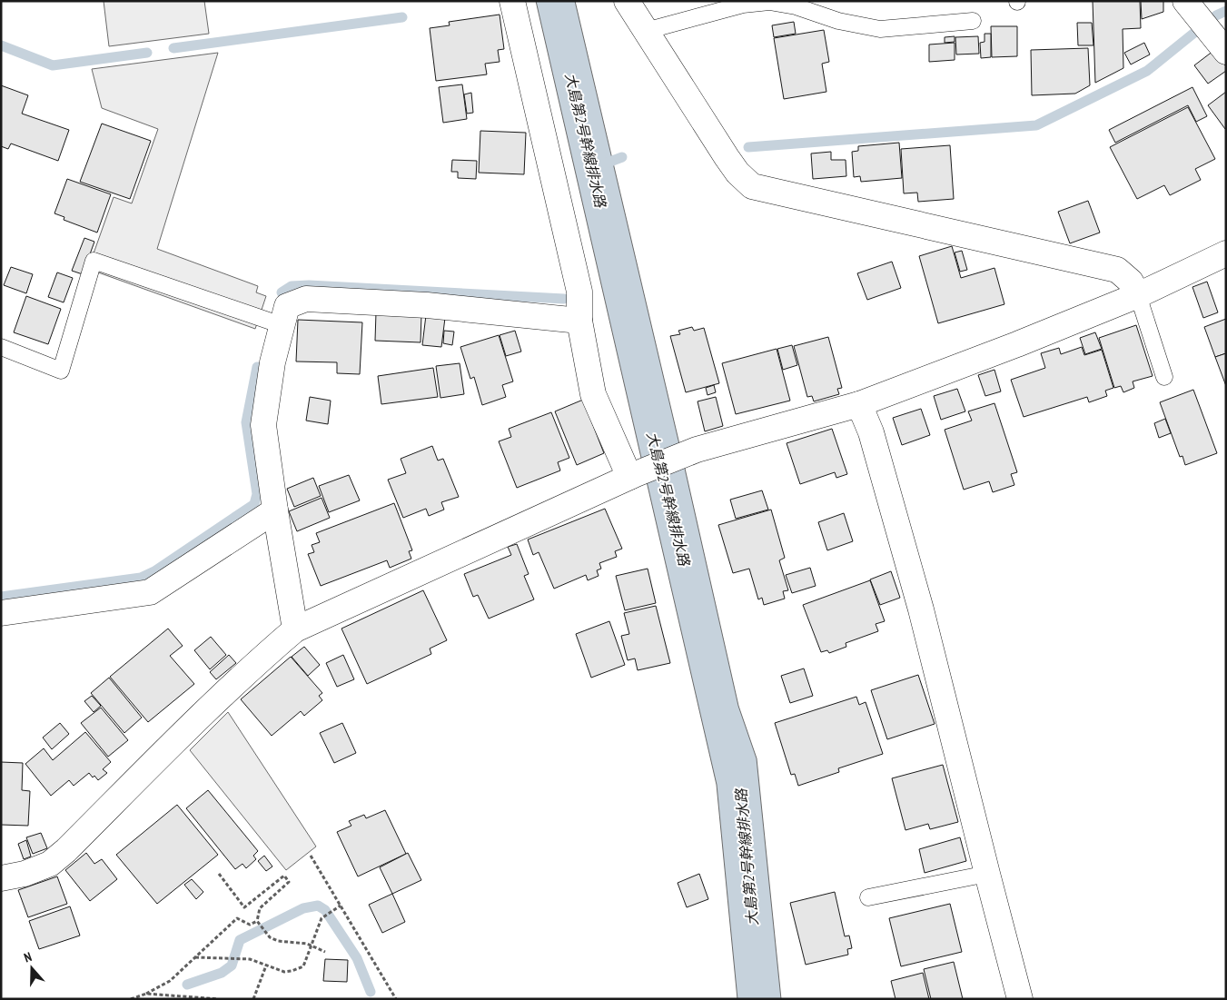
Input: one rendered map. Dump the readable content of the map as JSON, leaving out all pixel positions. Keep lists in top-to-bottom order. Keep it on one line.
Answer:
{"water":["大島第2号幹線排水路"],"north":"top"}
